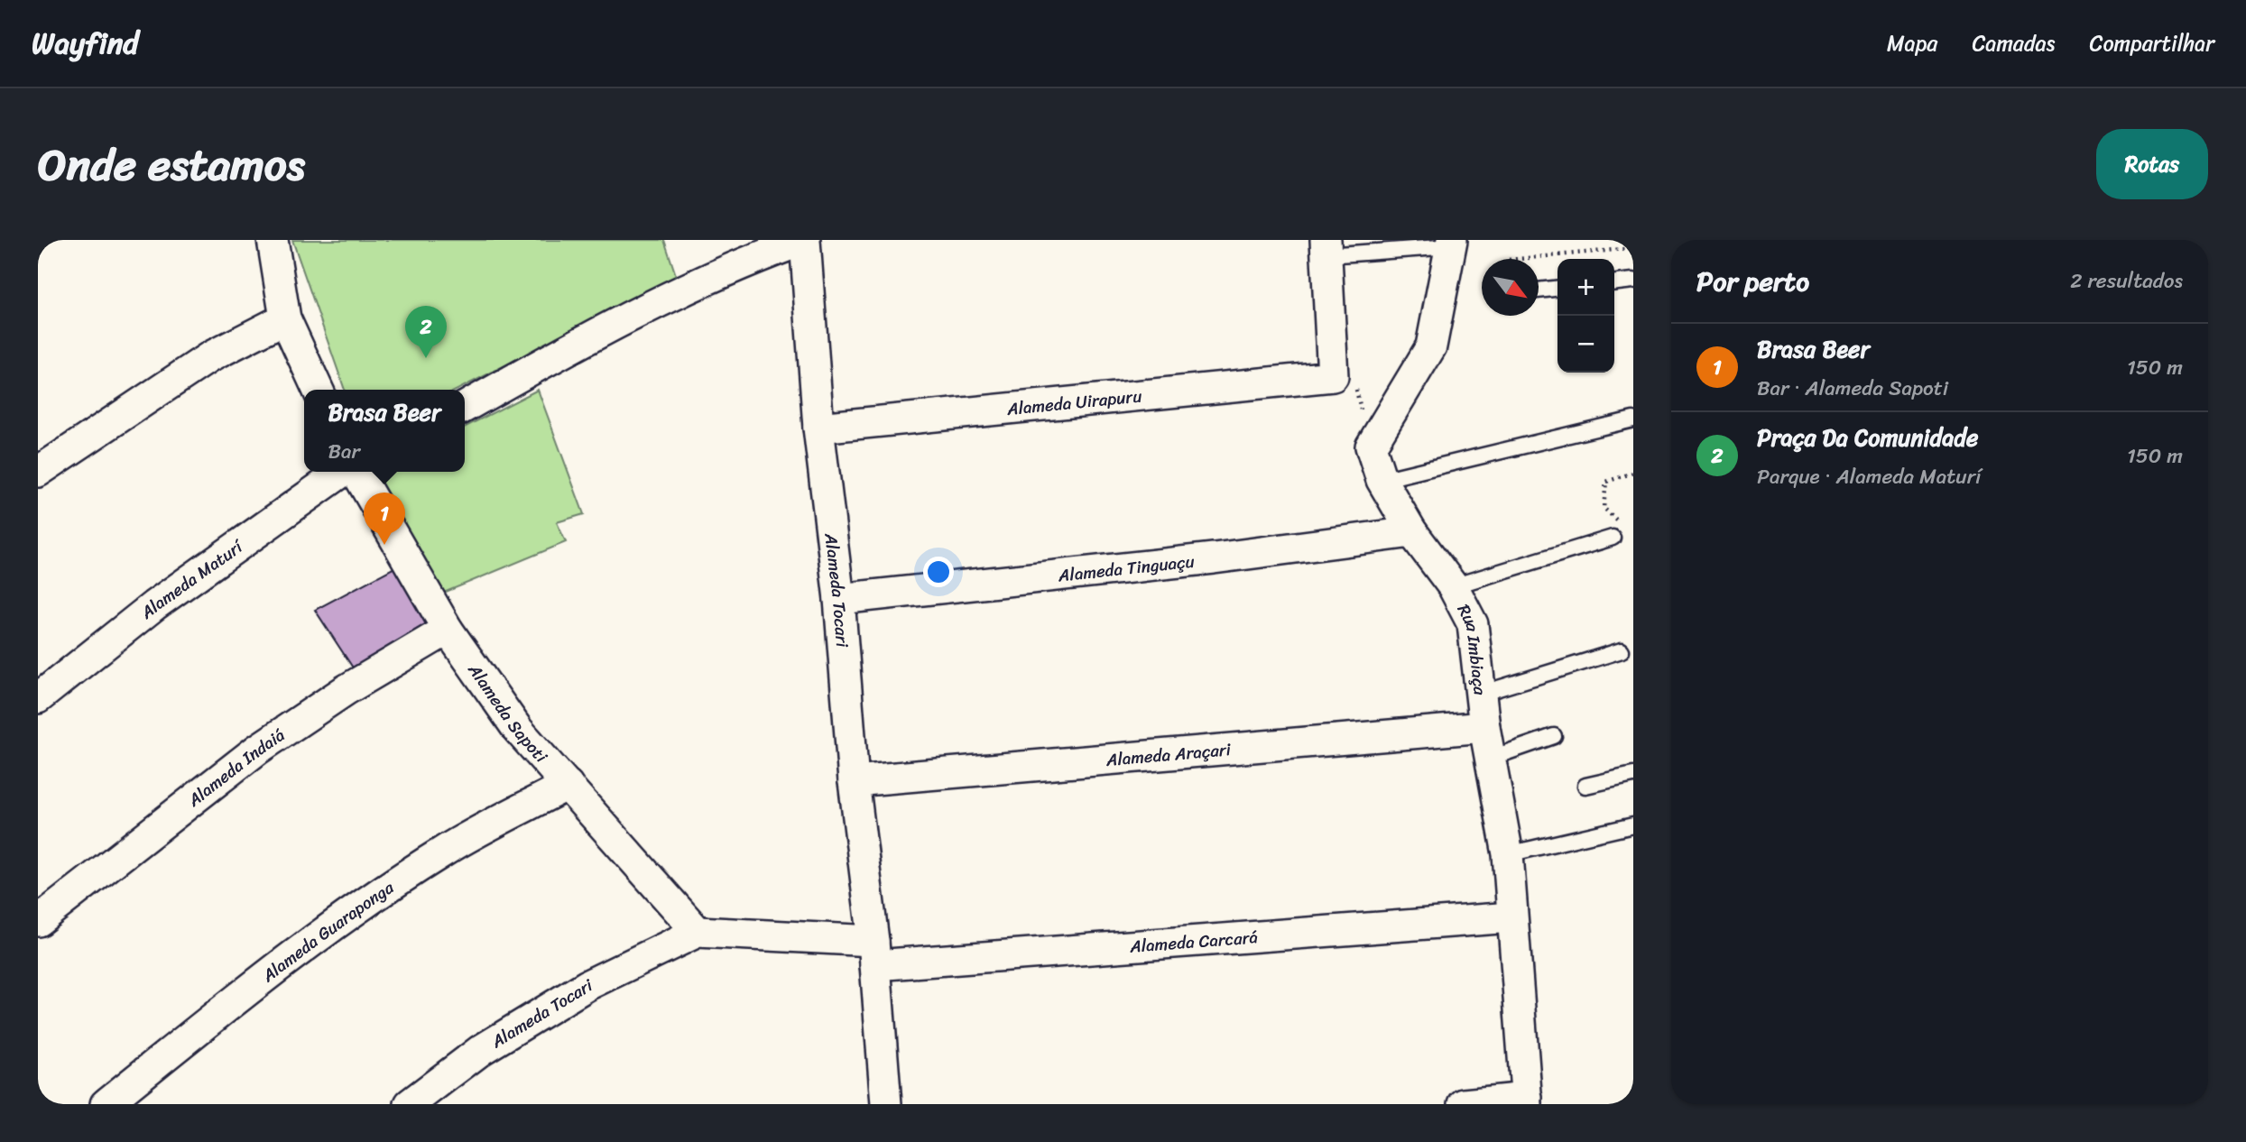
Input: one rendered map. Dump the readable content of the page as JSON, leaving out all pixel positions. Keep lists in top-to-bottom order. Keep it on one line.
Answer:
{"streets":{"street":["Alameda Uirapuru","Alameda Tinguaçu","Alameda Maturí","Alameda Tocari","Rua Imbiaça","Alameda Sapoti","Alameda Araçari","Alameda Indaiá","Alameda Guaraponga","Alameda Carcará"]},"crossings":[["Alameda Uirapuru","Alameda Tocari"],["Alameda Tinguaçu","Alameda Tocari"],["Alameda Tinguaçu","Rua Imbiaça"],["Alameda Tocari","Alameda Sapoti"],["Alameda Tocari","Alameda Araçari"],["Alameda Tocari","Alameda Carcará"],["Rua Imbiaça","Alameda Araçari"],["Rua Imbiaça","Alameda Carcará"],["Alameda Sapoti","Alameda Indaiá"],["Alameda Sapoti","Alameda Guaraponga"]],"north":"bottom right","page":{"header":"Wayfind","nav":["Mapa","Camadas","Compartilhar"],"title":"Onde estamos","buttons":"Rotas","heading":["Por perto","2 resultados"],"map_buttons":["+","−"],"pins":["2","1"],"list":[{"mark":"1","name":"Brasa Beer","note":"Bar · Alameda Sapoti","value":"150 m"},{"mark":"2","name":"Praça Da Comunidade","note":"Parque · Alameda Maturí","value":"150 m"}],"popup":["Brasa Beer","Bar"]}}
